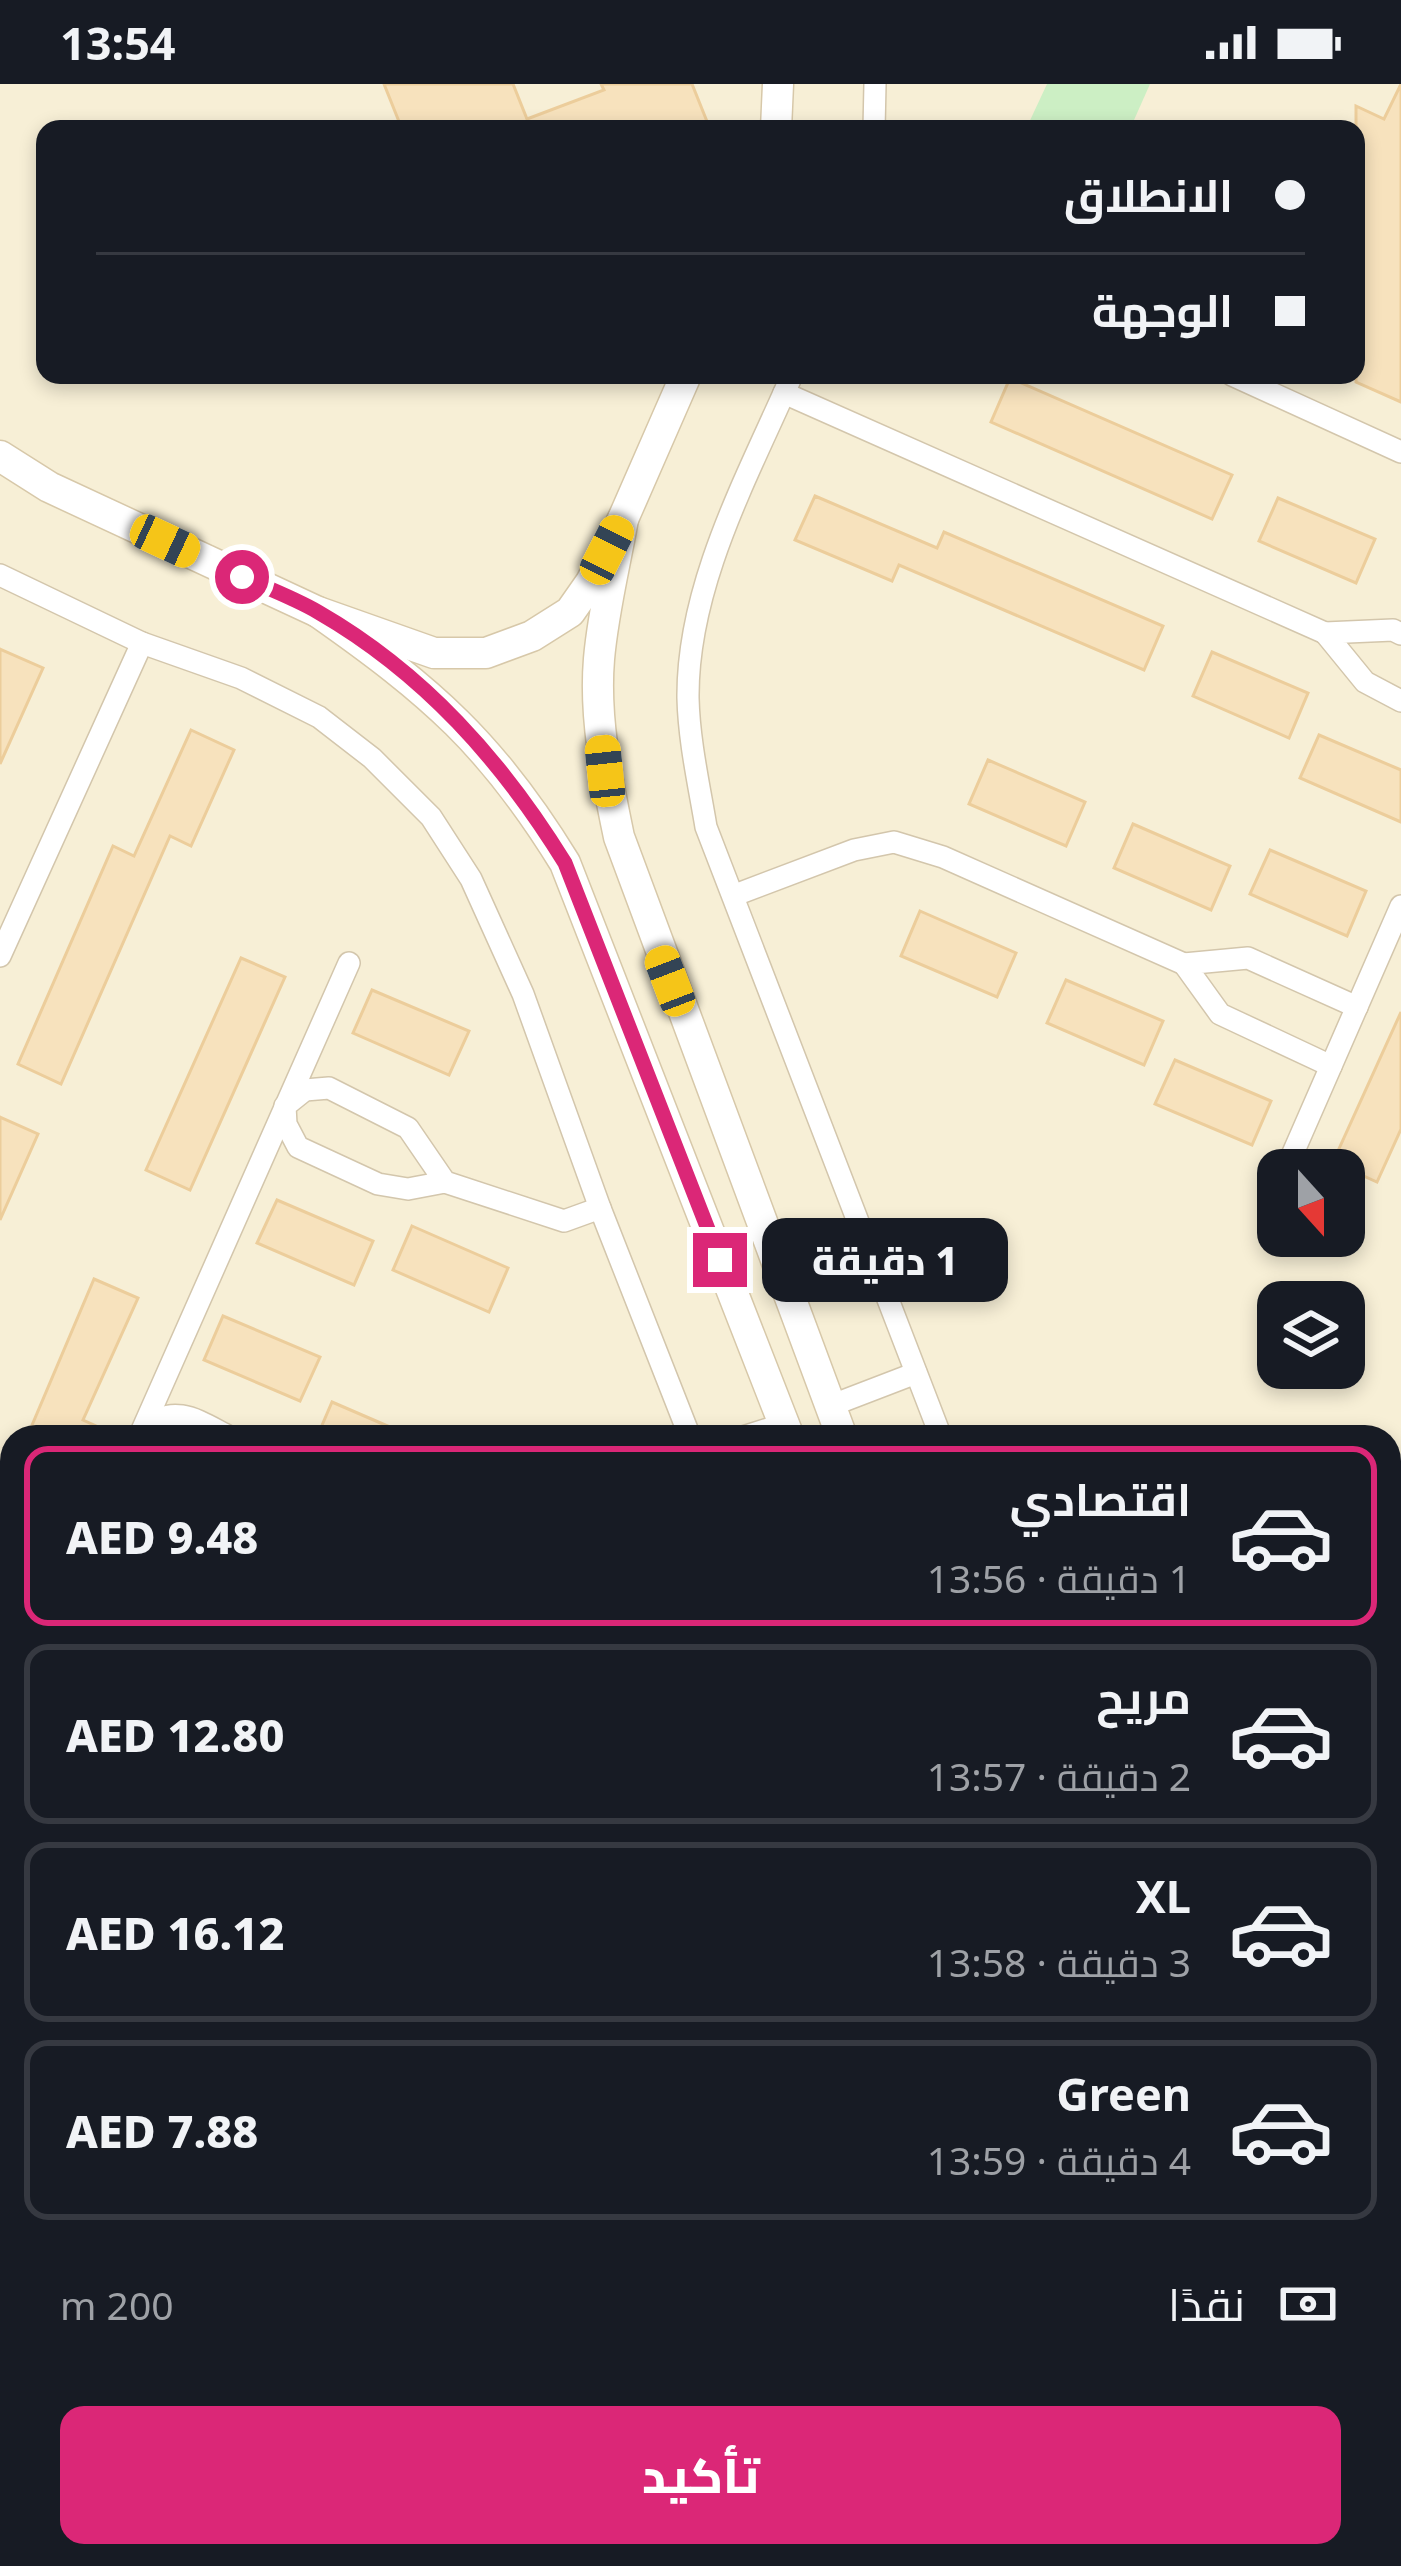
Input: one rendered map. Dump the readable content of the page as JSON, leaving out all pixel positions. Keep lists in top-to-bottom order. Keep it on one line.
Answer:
{"north":"bottom","page":{"status":"13:54","banner":["الانطلاق","الوجهة"],"bubble":"1 دقيقة","list":[{"name":"اقتصادي","note":"1 دقيقة · 13:56","value":"AED 9.48"},{"name":"مريح","note":"2 دقيقة · 13:57","value":"AED 12.80"},{"name":"XL","note":"3 دقيقة · 13:58","value":"AED 16.12"},{"name":"Green","note":"4 دقيقة · 13:59","value":"AED 7.88"}],"pay":["نقدًا","200 m"],"buttons":"تأكيد"}}
